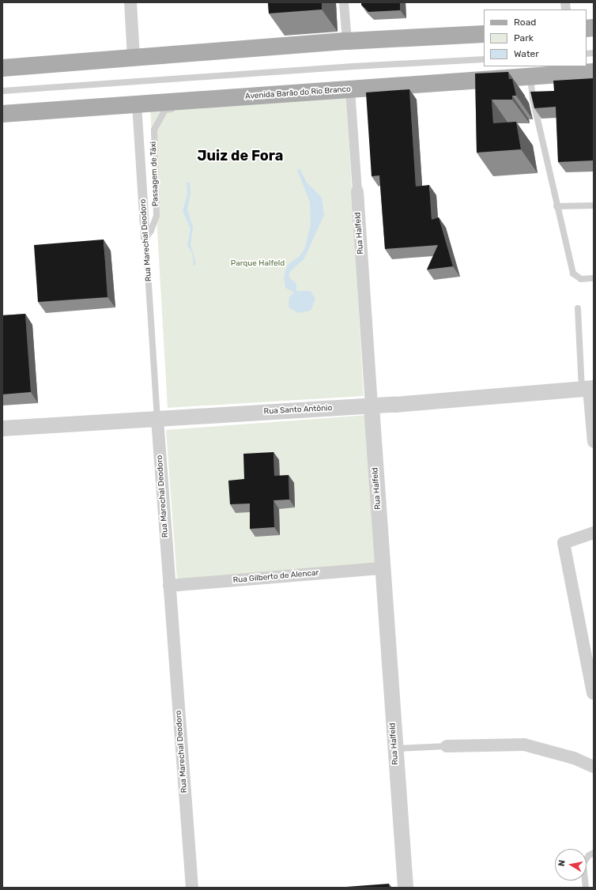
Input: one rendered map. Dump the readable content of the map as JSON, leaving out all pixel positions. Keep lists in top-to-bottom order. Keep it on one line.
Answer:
{"streets":{"main road":["Avenida Barão do Rio Branco"],"street":["Rua Halfeld","Rua Marechal Deodoro","Rua Santo Antônio","Rua Gilberto de Alencar"],"lane":["Passagem de Táxi"]},"crossings":[["Avenida Barão do Rio Branco","Passagem de Táxi"],["Avenida Barão do Rio Branco","Rua Halfeld"],["Avenida Barão do Rio Branco","Rua Marechal Deodoro"],["Passagem de Táxi","Rua Marechal Deodoro"],["Rua Halfeld","Rua Santo Antônio"],["Rua Halfeld","Rua Gilberto de Alencar"],["Rua Marechal Deodoro","Rua Santo Antônio"],["Rua Marechal Deodoro","Rua Gilberto de Alencar"]],"districts":["Juiz de Fora"],"parks":["Parque Halfeld"],"legend":["Road","Park","Water"],"north":"left"}
